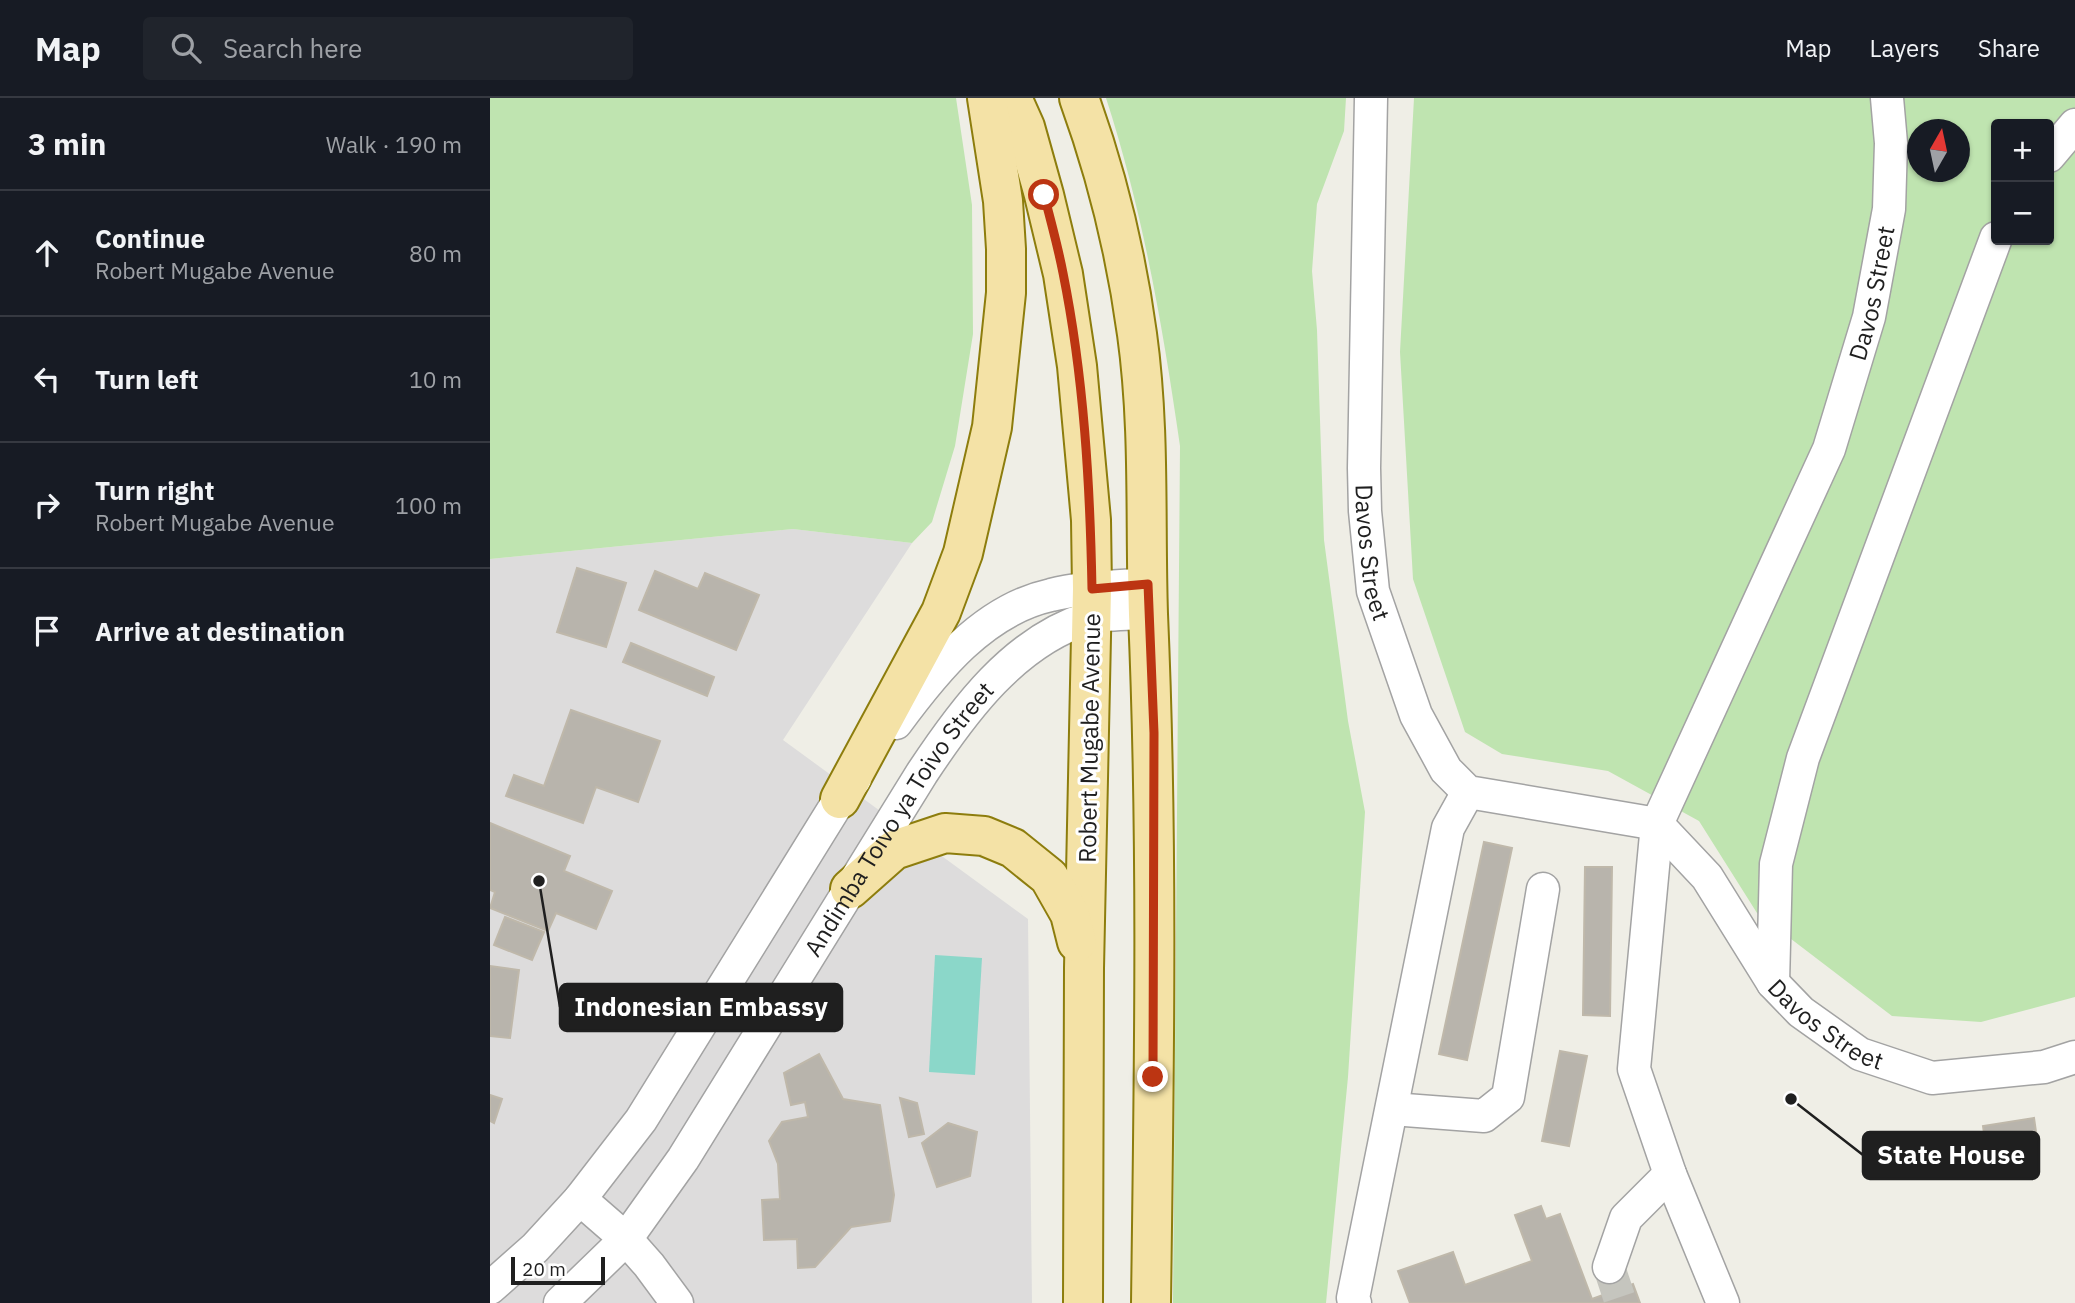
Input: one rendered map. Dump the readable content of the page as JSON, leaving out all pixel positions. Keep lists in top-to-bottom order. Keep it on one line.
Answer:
{"streets":{"main road":["Robert Mugabe Avenue"],"street":["Davos Street","Andimba Toivo ya Toivo Street"]},"crossings":[["Robert Mugabe Avenue","Andimba Toivo ya Toivo Street"]],"places":["Indonesian Embassy","State House"],"scale_bar":"20 m","north":"top","page":{"header":"Map","search":"Search here","nav":["Map","Layers","Share"],"heading":["3 min","Walk · 190 m"],"map_buttons":["+","−"],"list":[["Continue","Robert Mugabe Avenue","80 m"],["Turn left","10 m"],["Turn right","Robert Mugabe Avenue","100 m"],"Arrive at destination"],"scale":"20 m"}}
